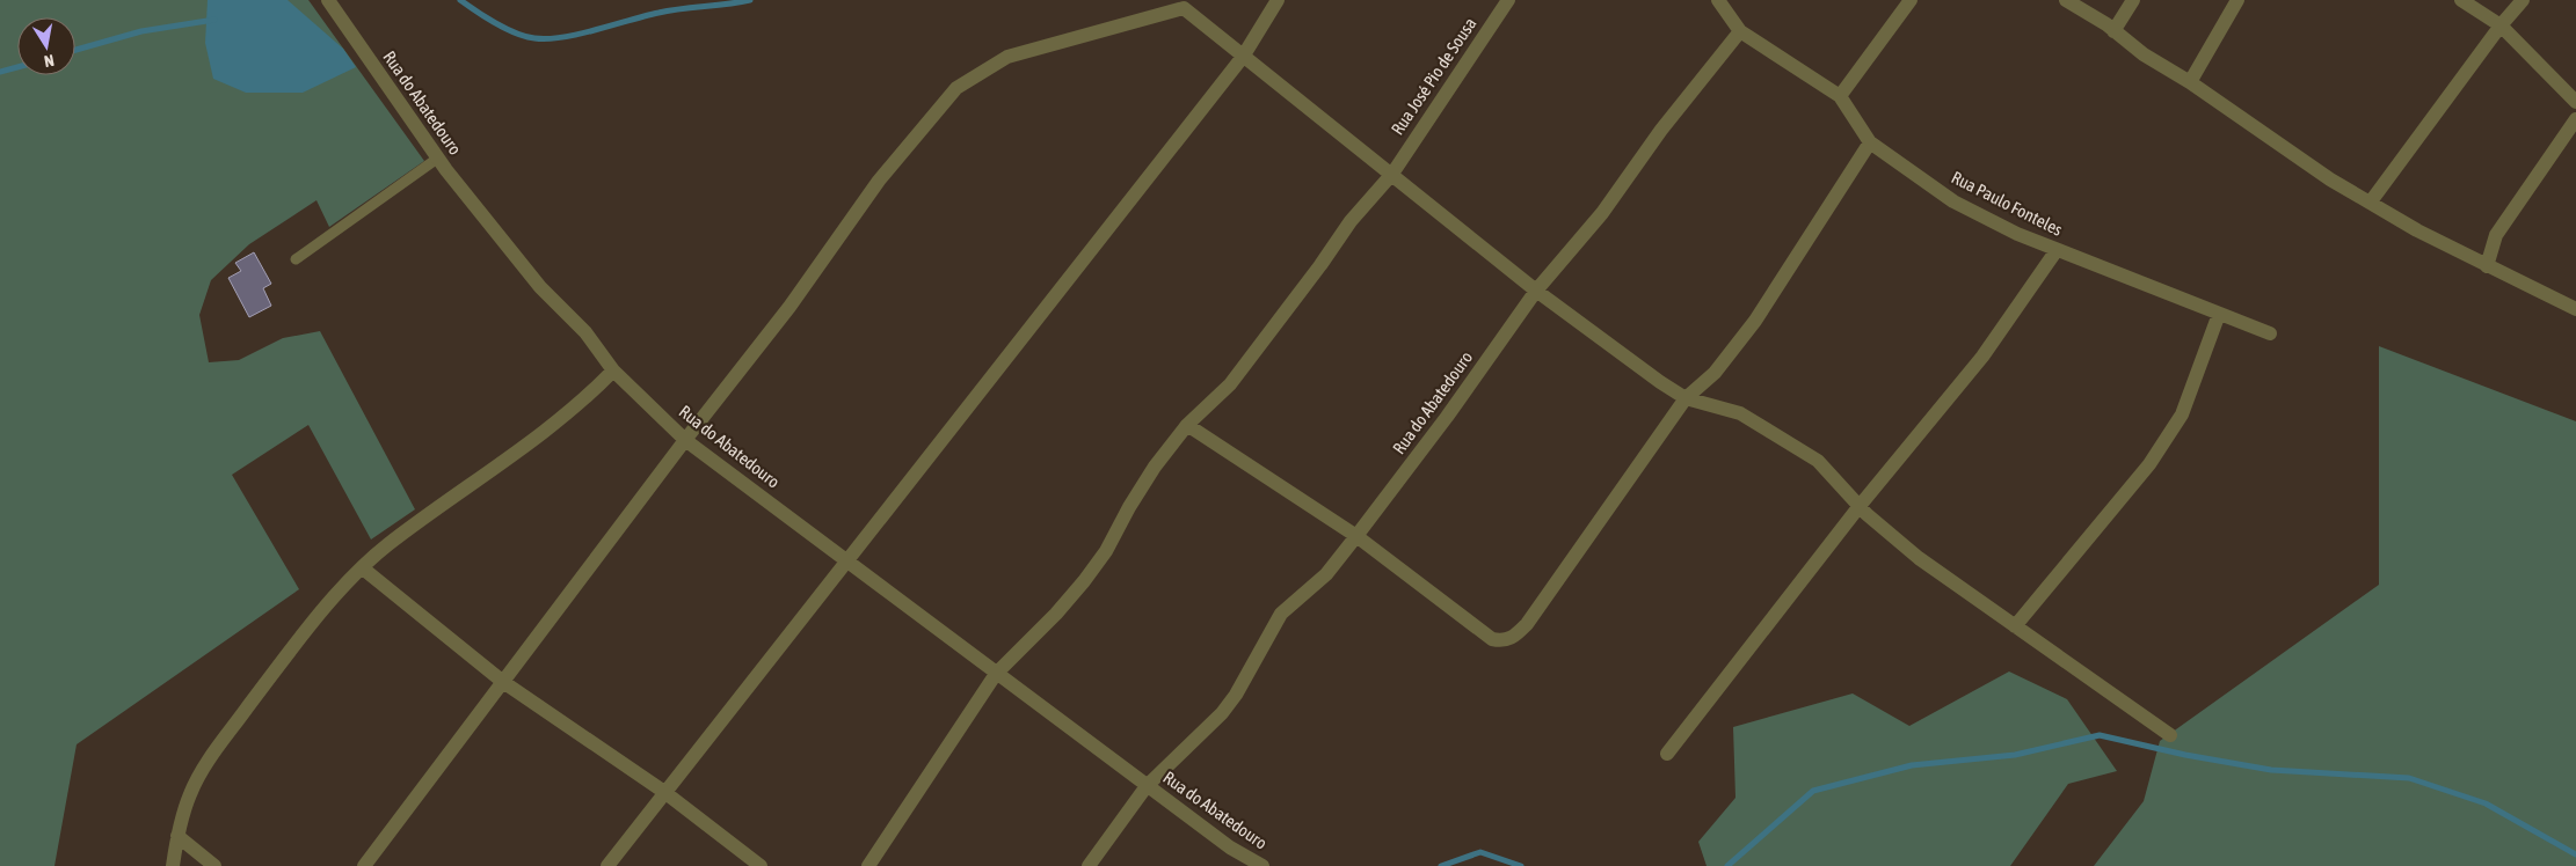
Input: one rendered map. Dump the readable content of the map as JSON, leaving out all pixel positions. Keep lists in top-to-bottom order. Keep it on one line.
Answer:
{"streets":{"street":["Rua José Pio de Sousa","Rua do Abatedouro","Rua Paulo Fonteles"]},"crossings":[["Rua José Pio de Sousa","Rua do Abatedouro"],["Rua do Abatedouro","Rua Paulo Fonteles"]],"north":"bottom"}
